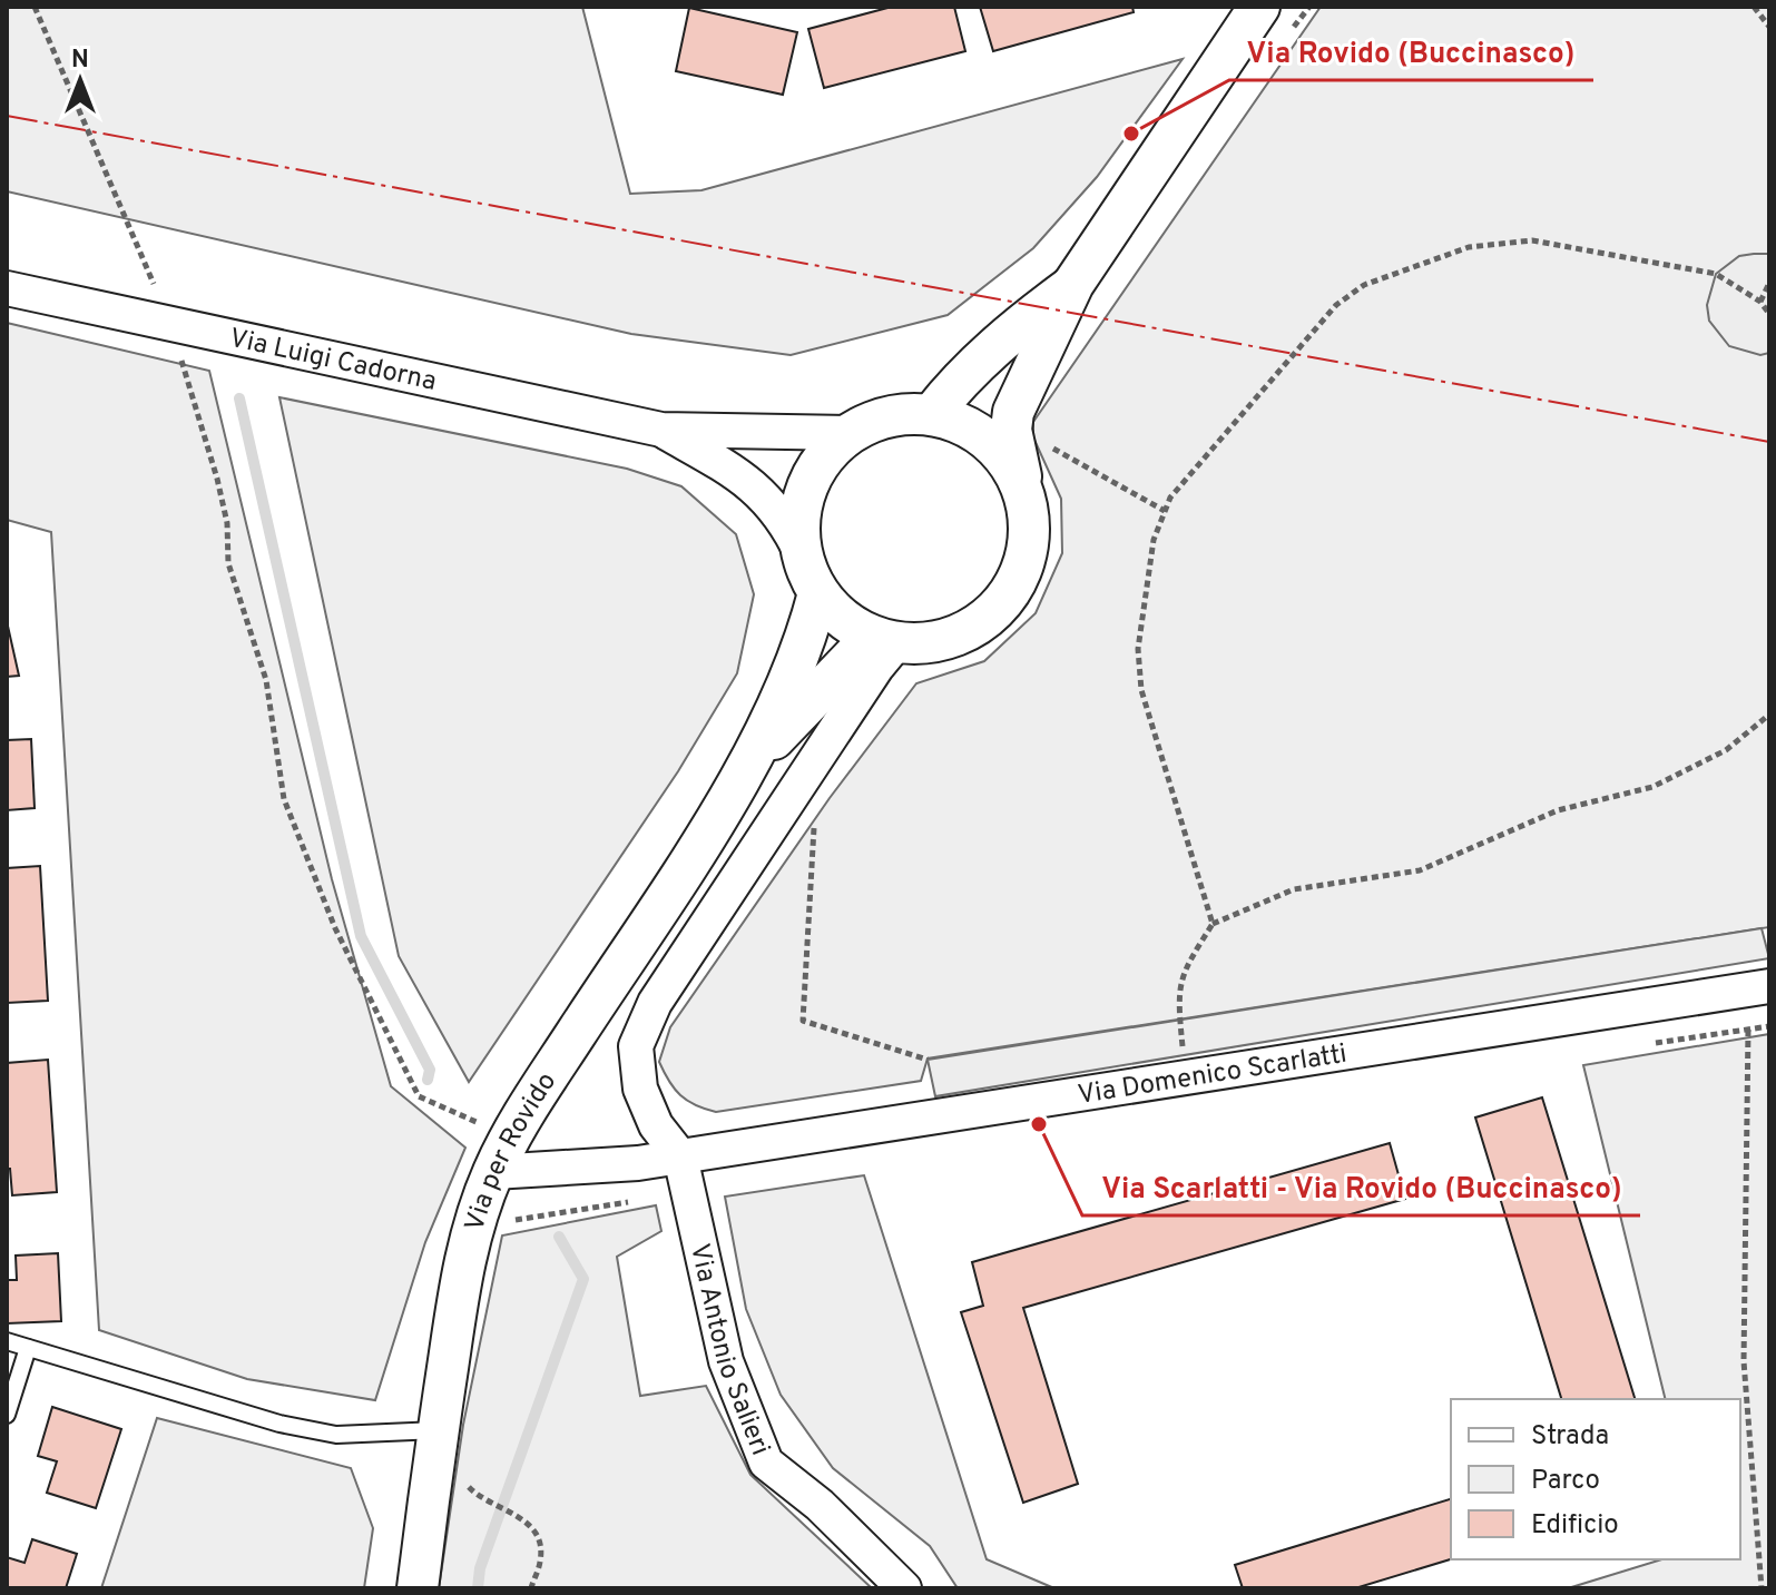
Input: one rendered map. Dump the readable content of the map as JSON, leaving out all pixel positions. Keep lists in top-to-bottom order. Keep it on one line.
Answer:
{"streets":{"street":["Via Luigi Cadorna","Via Domenico Scarlatti","Via per Rovido","Via Antonio Salieri"]},"crossings":[["Via Luigi Cadorna","Via per Rovido"],["Via Domenico Scarlatti","Via per Rovido"],["Via Domenico Scarlatti","Via Antonio Salieri"]],"places":["Via Rovido (Buccinasco)","Via Scarlatti - Via Rovido (Buccinasco)"],"legend":["Strada","Parco","Edificio"],"north":"top"}
